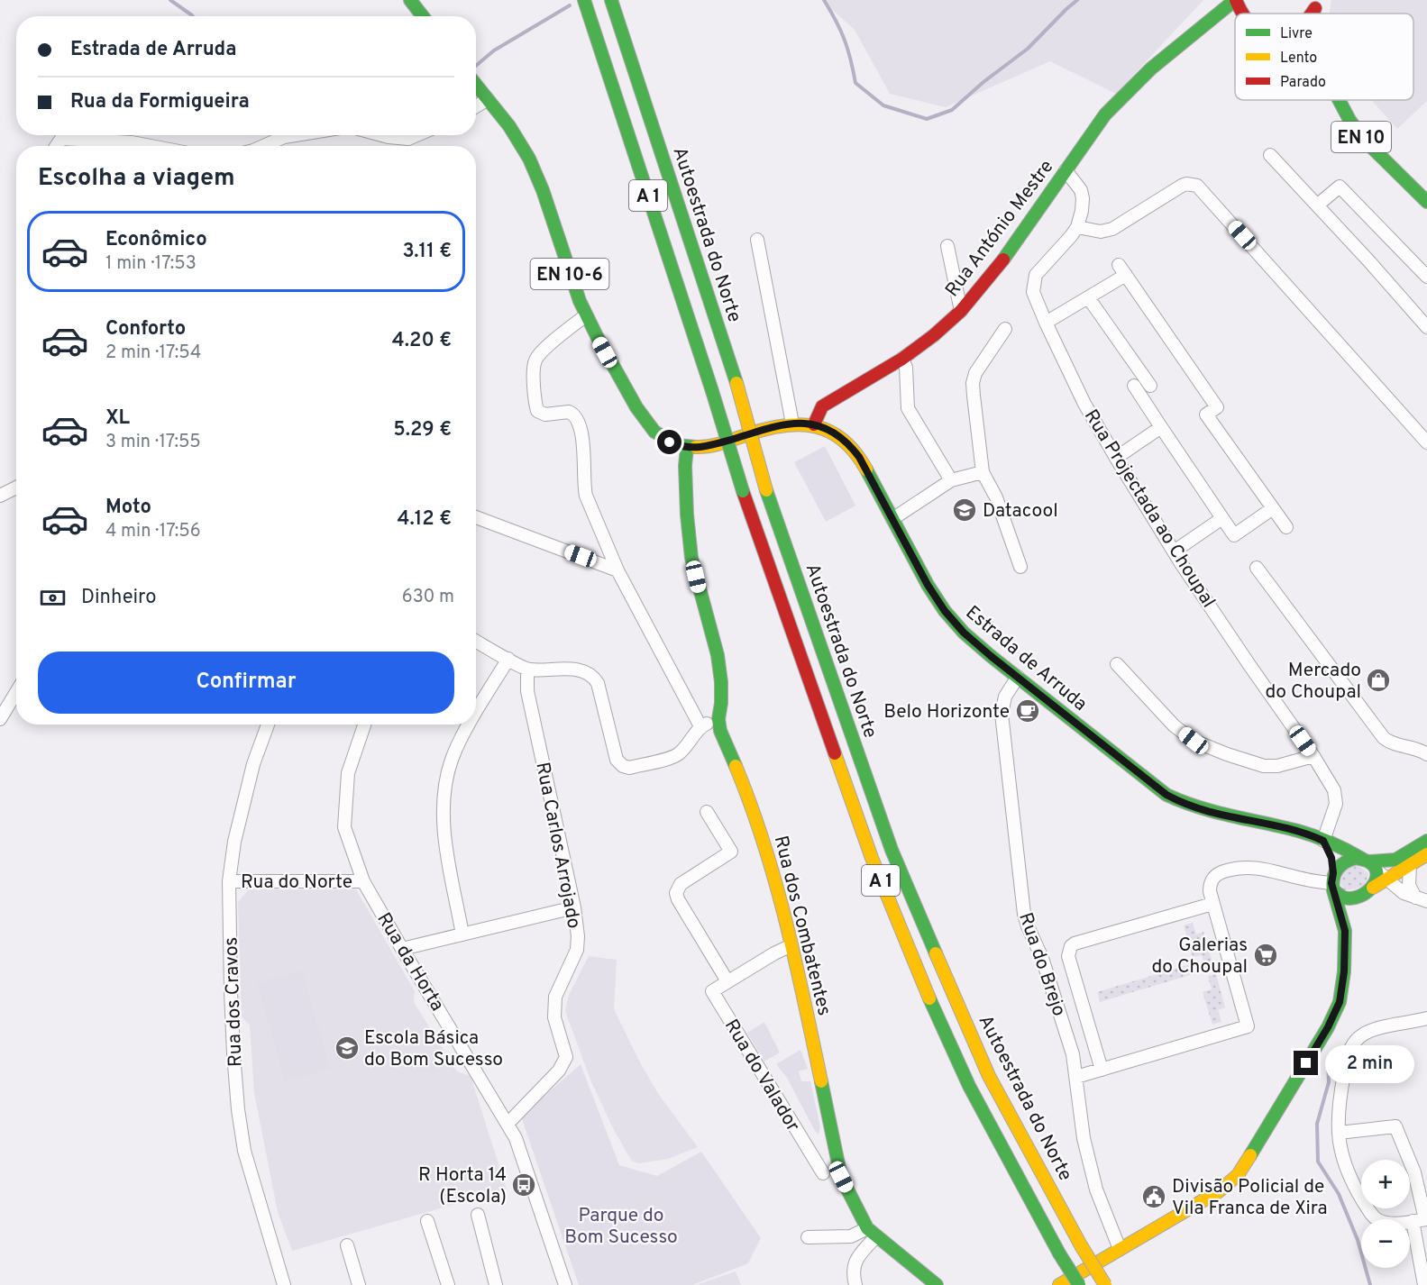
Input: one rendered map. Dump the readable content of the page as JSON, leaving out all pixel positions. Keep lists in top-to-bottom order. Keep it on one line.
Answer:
{"streets":{"main road":["EN 10","A 1","Rua António Mestre","Autoestrada do Norte","EN 10-6","Estrada de Arruda","Rua dos Combatentes"],"street":["Rua Projectada ao Choupal","Rua Carlos Arrojado","Rua do Norte","Rua da Horta","Rua do Brejo","Rua dos Cravos","Rua do Valador"]},"crossings":[["Rua António Mestre","Rua Projectada ao Choupal"],["Rua António Mestre","Estrada de Arruda"],["EN 10-6","Estrada de Arruda"],["EN 10-6","Rua dos Combatentes"],["Rua Projectada ao Choupal","Estrada de Arruda"],["Estrada de Arruda","Rua dos Combatentes"],["Estrada de Arruda","Rua do Brejo"],["Rua Carlos Arrojado","Rua da Horta"],["Rua do Norte","Rua da Horta"],["Rua do Norte","Rua dos Cravos"],["Rua dos Combatentes","Rua do Valador"]],"parks":["Parque do Bom Sucesso"],"places":{"school or university":["Datacool","Escola Básica do Bom Sucesso"],"shop":["Mercado do Choupal"],"cafe":["Belo Horizonte"],"supermarket":["Galerias do Choupal"],"bus stop":["R Horta 14 (Escola)"],"public building":["Divisão Policial de Vila Franca de Xira"]},"legend":["Livre","Lento","Parado"],"page":{"banner":["Estrada de Arruda","Rua da Formigueira"],"heading":"Escolha a viagem","list":[{"name":"Econômico","note":"1 min · 17:53","value":"3.11 €"},{"name":"Conforto","note":"2 min · 17:54","value":"4.20 €"},{"name":"XL","note":"3 min · 17:55","value":"5.29 €"},{"name":"Moto","note":"4 min · 17:56","value":"4.12 €"}],"pay":["Dinheiro","630 m"],"buttons":"Confirmar","bubble":"2 min","map_buttons":["+","−"]}}
